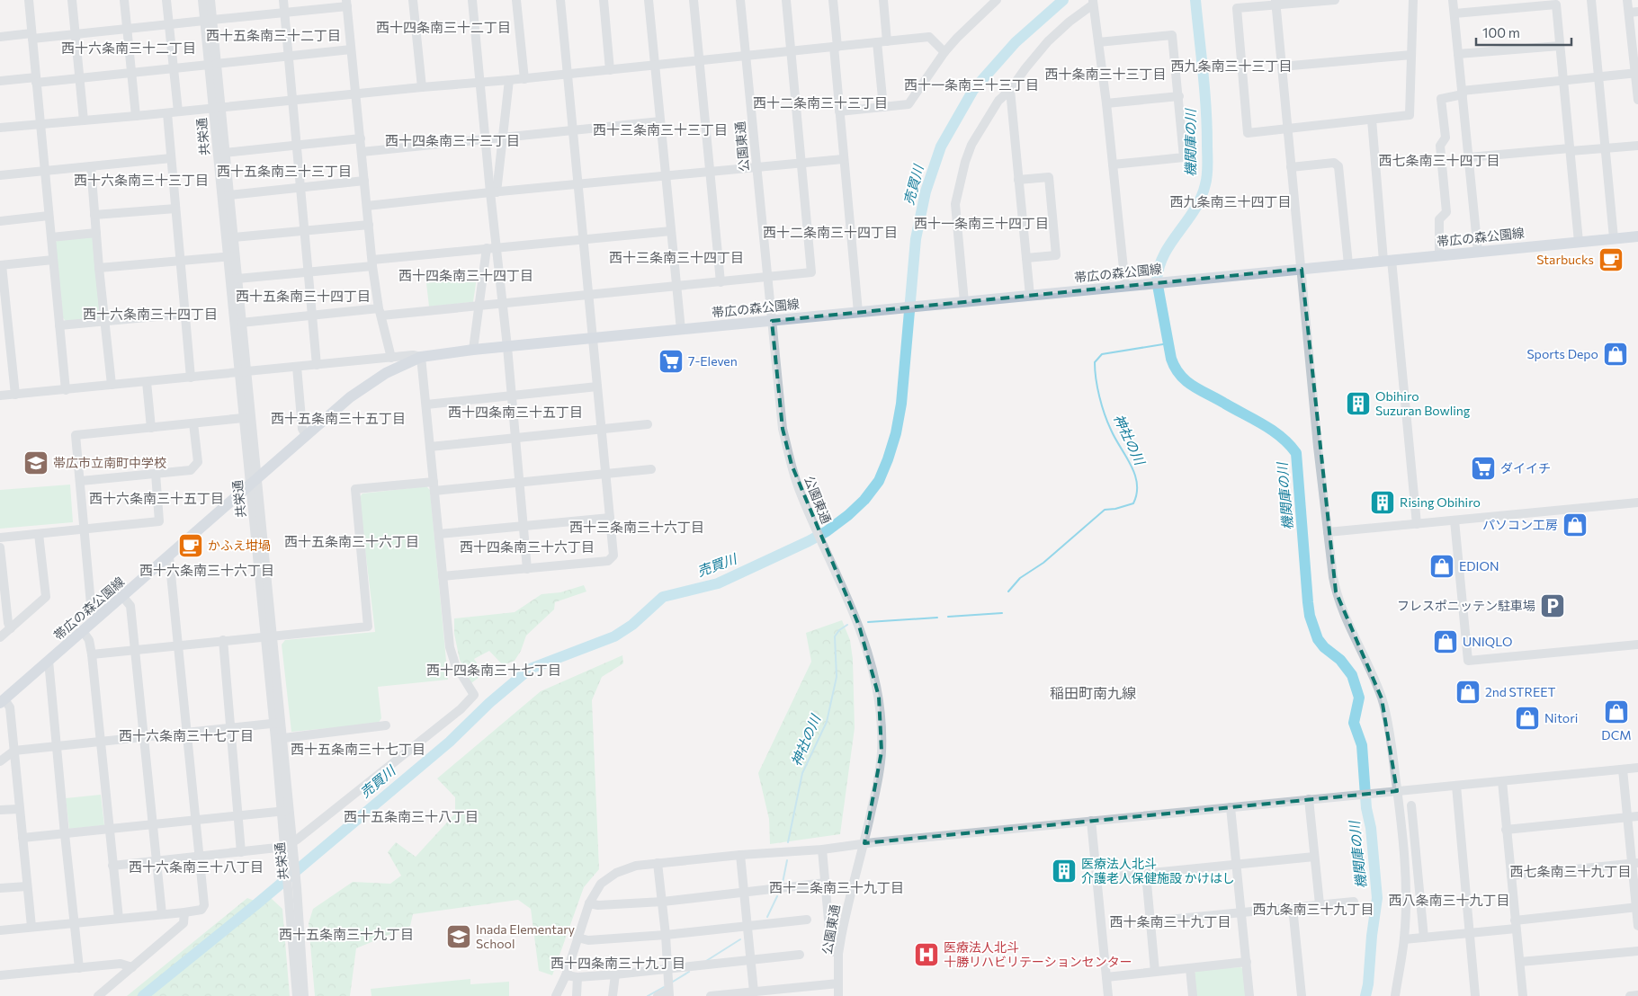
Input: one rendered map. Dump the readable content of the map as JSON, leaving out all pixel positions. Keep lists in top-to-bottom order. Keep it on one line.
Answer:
{"streets":{"main road":["帯広の森公園線"],"street":["共栄通","公園東通"]},"crossings":[["共栄通","帯広の森公園線"],["公園東通","帯広の森公園線"]],"districts":["西十四条南三十二丁目","西十五条南三十二丁目","西十六条南三十二丁目","西九条南三十三丁目","西十条南三十三丁目","西十一条南三十三丁目","西十二条南三十三丁目","西十三条南三十三丁目","西十四条南三十三丁目","西七条南三十四丁目","西十五条南三十三丁目","西十六条南三十三丁目","西九条南三十四丁目","西十一条南三十四丁目","西十二条南三十四丁目","西十三条南三十四丁目","西十四条南三十四丁目","西十五条南三十四丁目","西十六条南三十四丁目","西十四条南三十五丁目","西十五条南三十五丁目","西十六条南三十五丁目","西十三条南三十六丁目","西十五条南三十六丁目","西十四条南三十六丁目","西十六条南三十六丁目","西十四条南三十七丁目","稲田町南九線","西十六条南三十七丁目","西十五条南三十七丁目","西十五条南三十八丁目","西十六条南三十八丁目","西七条南三十九丁目","西十二条南三十九丁目","西八条南三十九丁目","西九条南三十九丁目","西十条南三十九丁目","西十五条南三十九丁目","西十四条南三十九丁目"],"water":["機関庫の川","売買川","神社の川"],"places":{"cafe":["Starbucks","かふえ坩堝"],"shop":["Sports Depo","パソコン工房","EDION","UNIQLO","2nd STREET","DCM","Nitori"],"supermarket":["7-Eleven","ダイイチ"],"building":["Obihiro Suzuran Bowling","Rising Obihiro","医療法人北斗 介護老人保健施設 かけはし"],"school or university":["帯広市立南町中学校","Inada Elementary School"],"parking":["フレスポニッテン駐車場"],"hospital":["医療法人北斗 十勝リハビリテーションセンター"]},"scale_bar":"100 m"}
